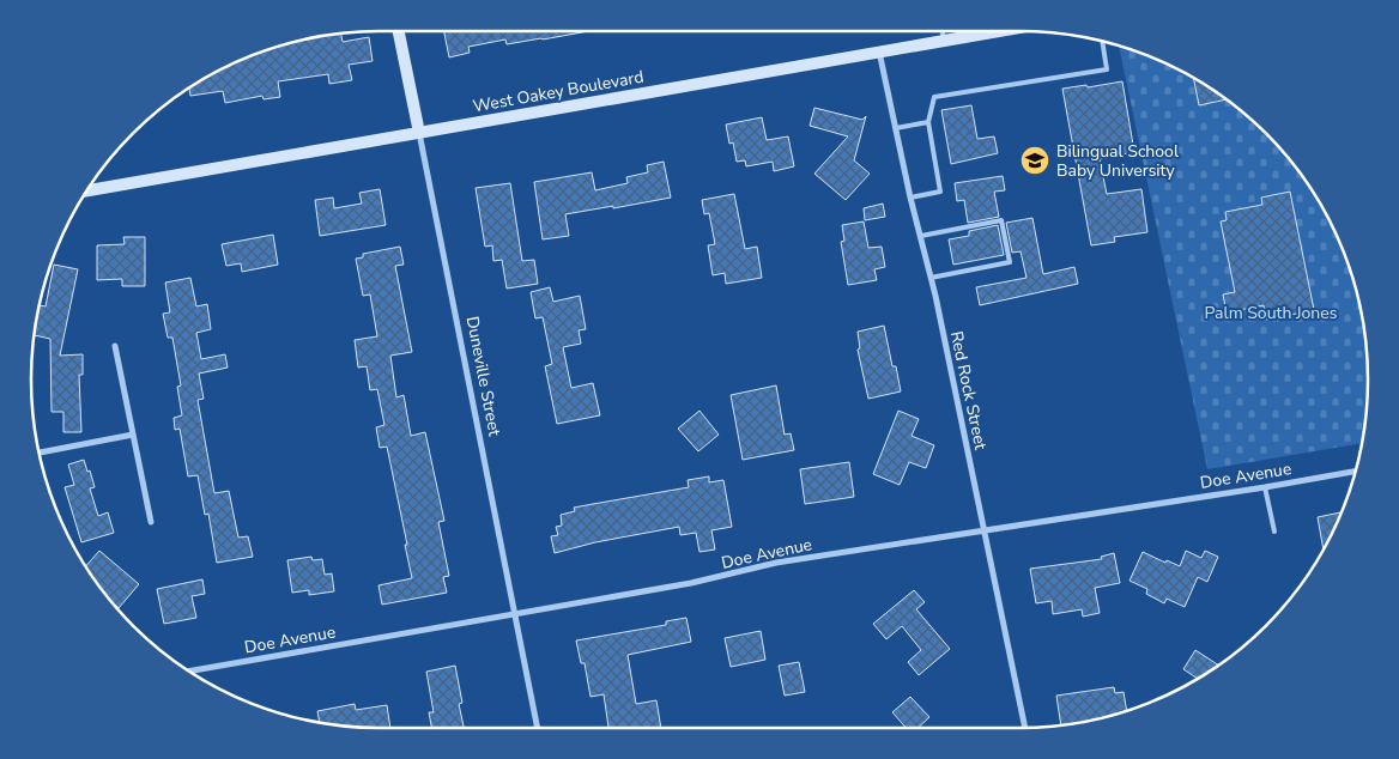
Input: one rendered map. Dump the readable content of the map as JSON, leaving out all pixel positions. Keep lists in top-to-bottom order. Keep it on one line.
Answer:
{"streets":{"main road":["West Oakey Boulevard","Duneville Street"],"street":["Red Rock Street","Doe Avenue"]},"crossings":[["West Oakey Boulevard","Duneville Street"],["West Oakey Boulevard","Red Rock Street"],["Duneville Street","Doe Avenue"],["Red Rock Street","Doe Avenue"]],"parks":["Palm South Jones"],"places":{"school or university":["Bilingual School Baby University"]}}
